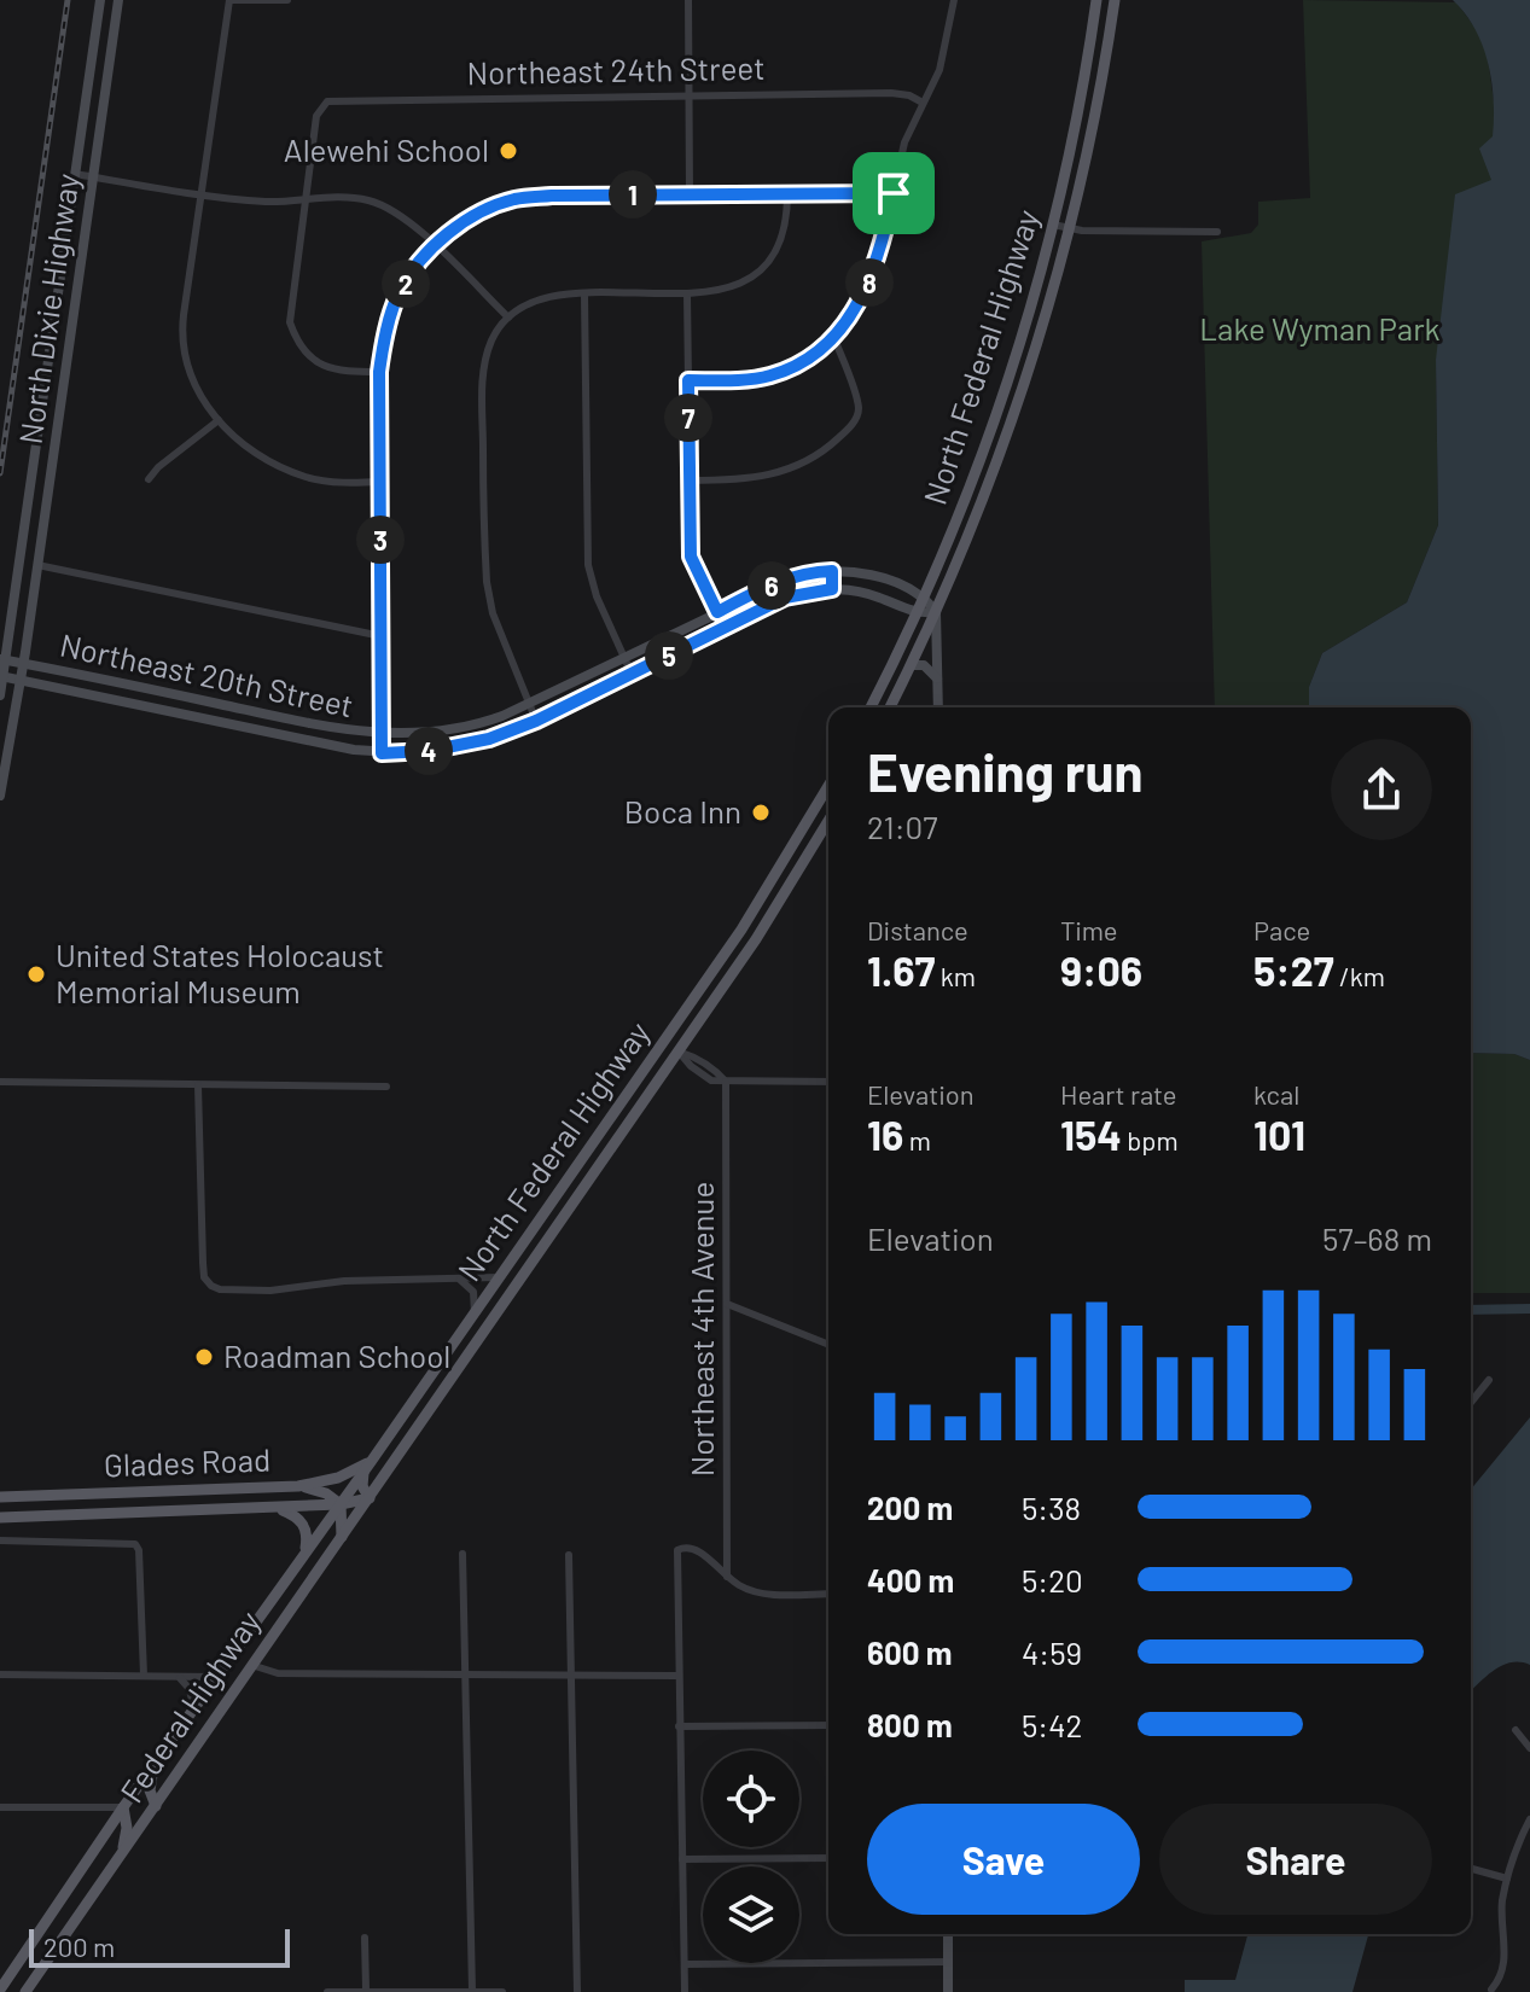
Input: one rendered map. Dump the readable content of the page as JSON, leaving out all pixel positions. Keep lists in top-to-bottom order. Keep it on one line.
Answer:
{"streets":{"main road":["North Federal Highway","Glades Road","Federal Highway"],"street":["Northeast 24th Street","North Dixie Highway","Northeast 20th Street","Northeast 4th Avenue"]},"crossings":[["North Dixie Highway","Northeast 20th Street"],["North Federal Highway","Northeast 20th Street"],["North Federal Highway","Glades Road"],["North Federal Highway","Federal Highway"],["Glades Road","Federal Highway"]],"parks":["Lake Wyman Park"],"places":["Alewehi School","Boca Inn","United States Holocaust Memorial Museum","Roadman School"],"scale_bar":"200 m","page":{"pins":["1","8","2","7","3","6","5","4"],"heading":["Evening run","21:07"],"stats":[["Distance","1.67 km"],["Time","9:06"],["Pace","5:27 /km"],["Elevation","16 m"],["Heart rate","154 bpm"],["kcal","101"]],"chart":["Elevation","57–68 m"],"list":[{"name":"200 m","note":"5:38"},{"name":"400 m","note":"5:20"},{"name":"600 m","note":"4:59"},{"name":"800 m","note":"5:42"}],"buttons":["Save","Share"],"scale":"200 m"}}
